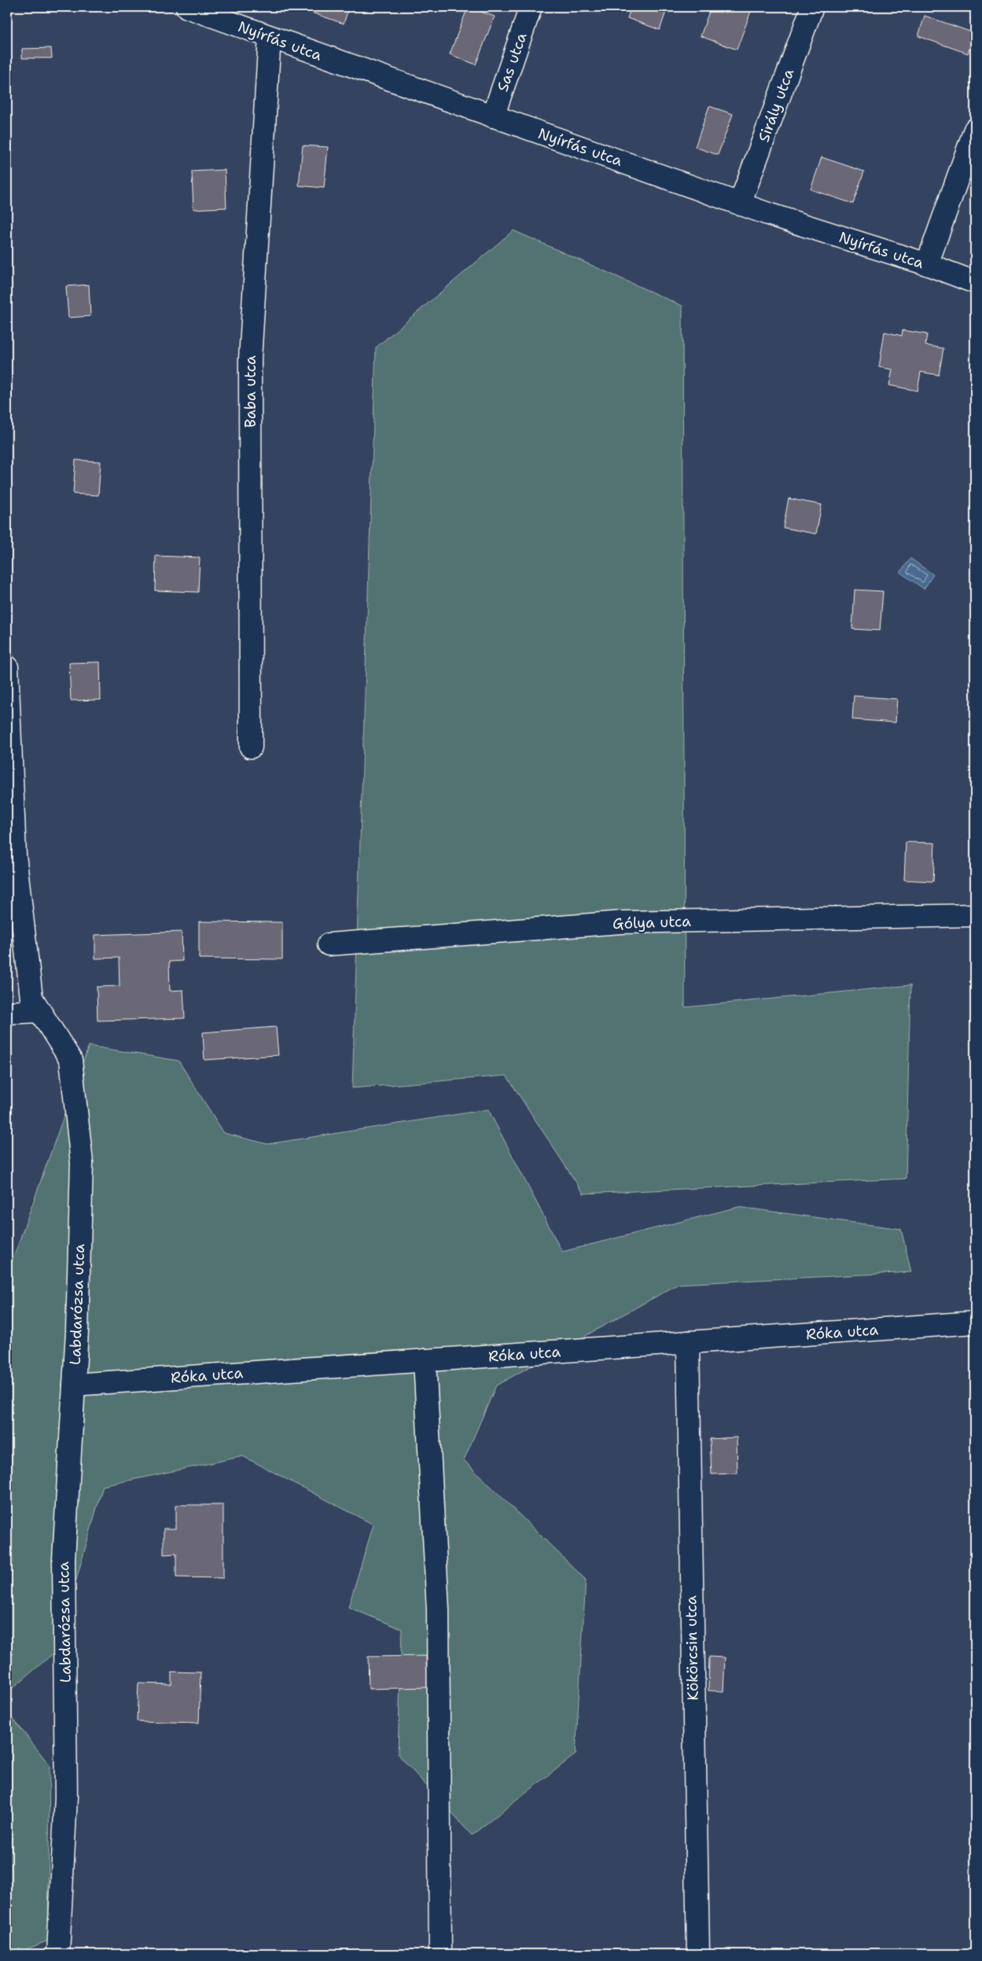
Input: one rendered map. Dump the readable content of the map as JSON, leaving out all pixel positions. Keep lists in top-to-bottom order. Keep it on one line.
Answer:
{"streets":{"street":["Nyírfás utca","Sas utca","Sirály utca","Baba utca","Gólya utca","Labdarózsa utca","Róka utca","Kökörcsin utca"]},"crossings":[["Nyírfás utca","Sas utca"],["Nyírfás utca","Sirály utca"],["Nyírfás utca","Baba utca"],["Labdarózsa utca","Róka utca"],["Róka utca","Kökörcsin utca"]]}
